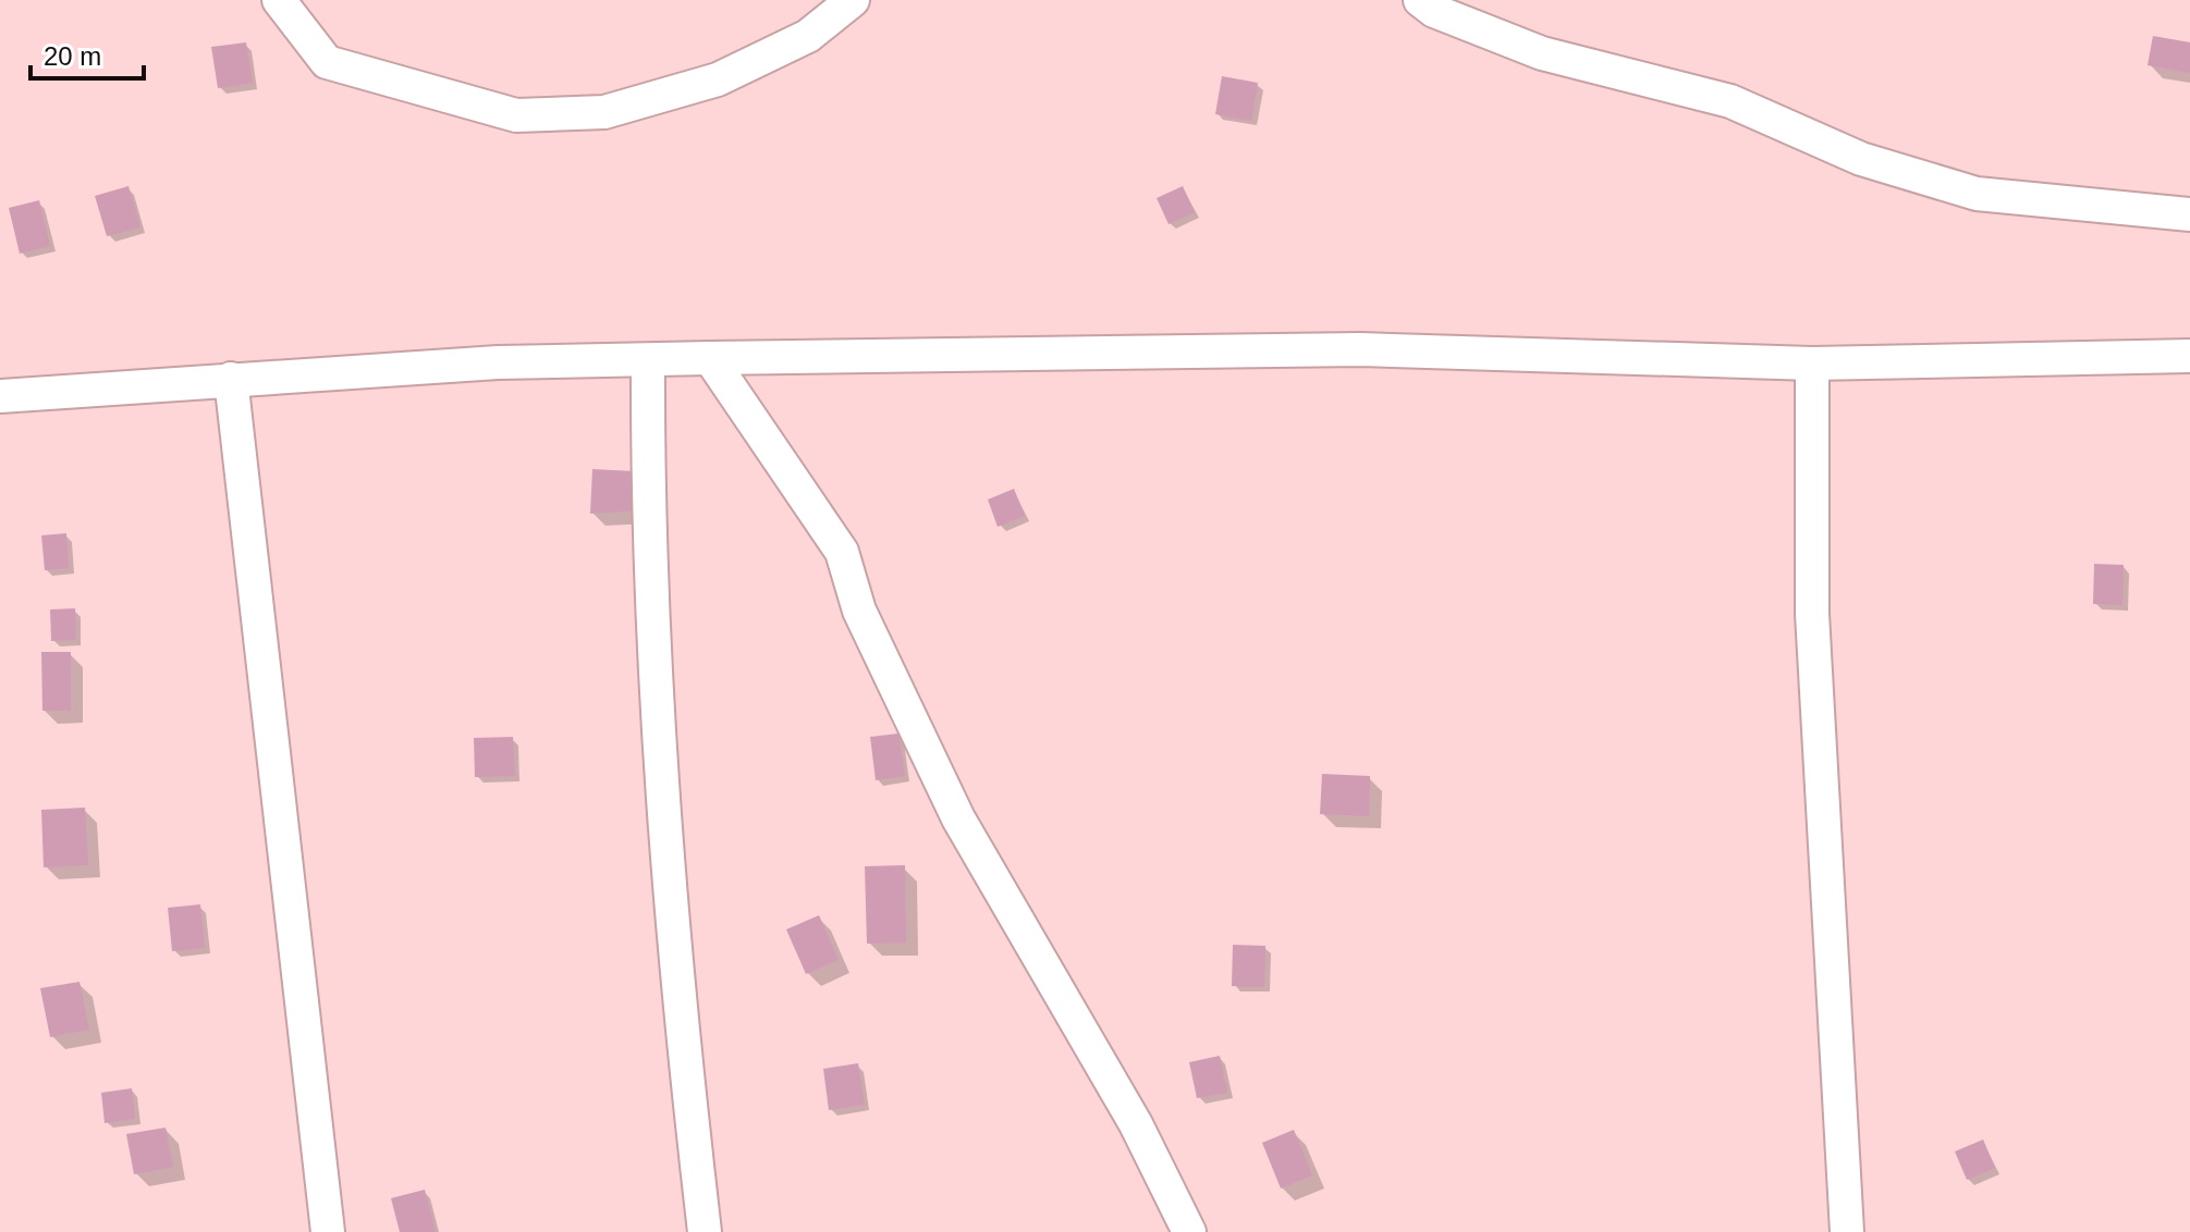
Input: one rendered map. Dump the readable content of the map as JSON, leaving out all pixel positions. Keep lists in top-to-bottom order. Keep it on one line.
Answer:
{"scale_bar":"20 m"}
